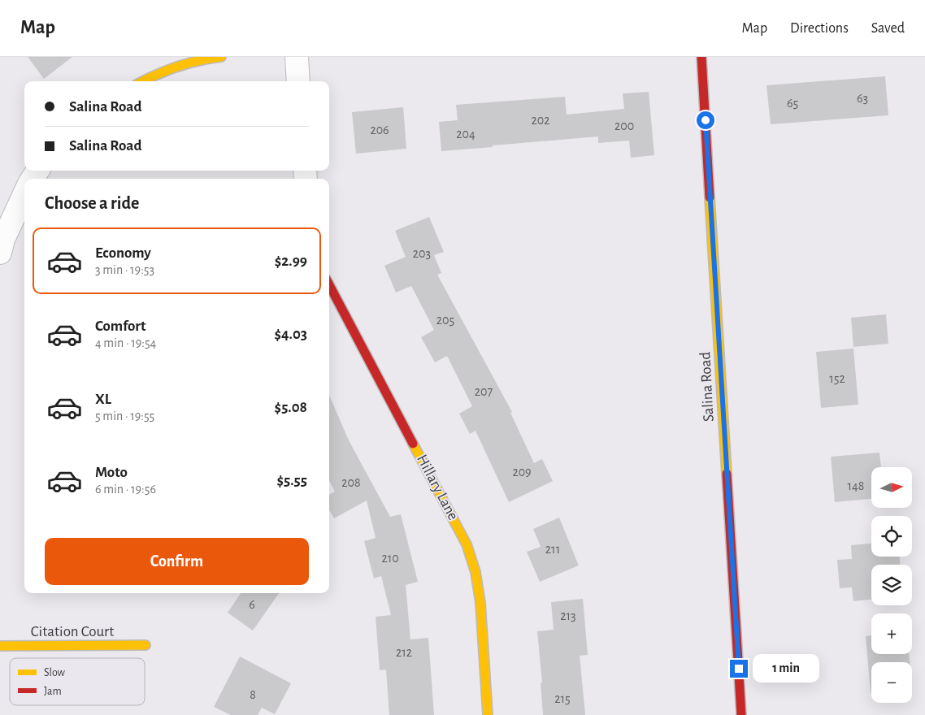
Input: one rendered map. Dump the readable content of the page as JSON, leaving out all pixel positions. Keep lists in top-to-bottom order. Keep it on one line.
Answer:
{"streets":{"street":["Salina Road","Hillary Lane","Citation Court"]},"house_numbers":["63","65","202","200","206","204","203","205","152","207","209","208","148","211","210","6","213","212","8","215"],"legend":["Slow","Jam"],"north":"right","page":{"header":"Map","nav":["Map","Directions","Saved"],"banner":["Salina Road","Salina Road"],"heading":"Choose a ride","list":[{"name":"Economy","note":"3 min · 19:53","value":"$2.99"},{"name":"Comfort","note":"4 min · 19:54","value":"$4.03"},{"name":"XL","note":"5 min · 19:55","value":"$5.08"},{"name":"Moto","note":"6 min · 19:56","value":"$5.55"}],"map_buttons":["+","−"],"buttons":"Confirm","bubble":"1 min"}}
